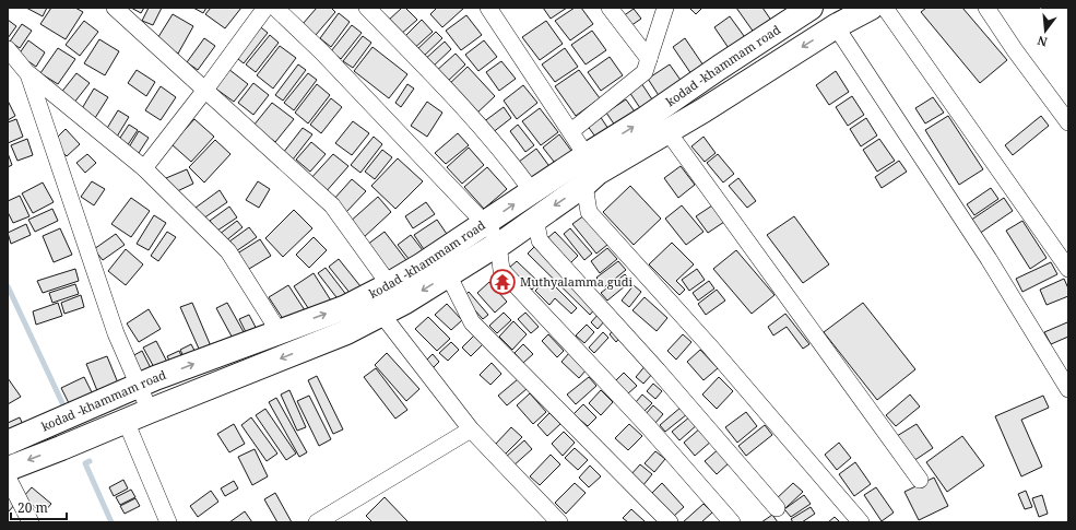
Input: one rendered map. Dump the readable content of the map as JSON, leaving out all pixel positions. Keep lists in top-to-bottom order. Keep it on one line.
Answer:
{"streets":{"main road":["kodad -khammam road"]},"places":{"temple":["Muthyalamma gudi"]},"scale_bar":"20 m","north":"bottom"}
